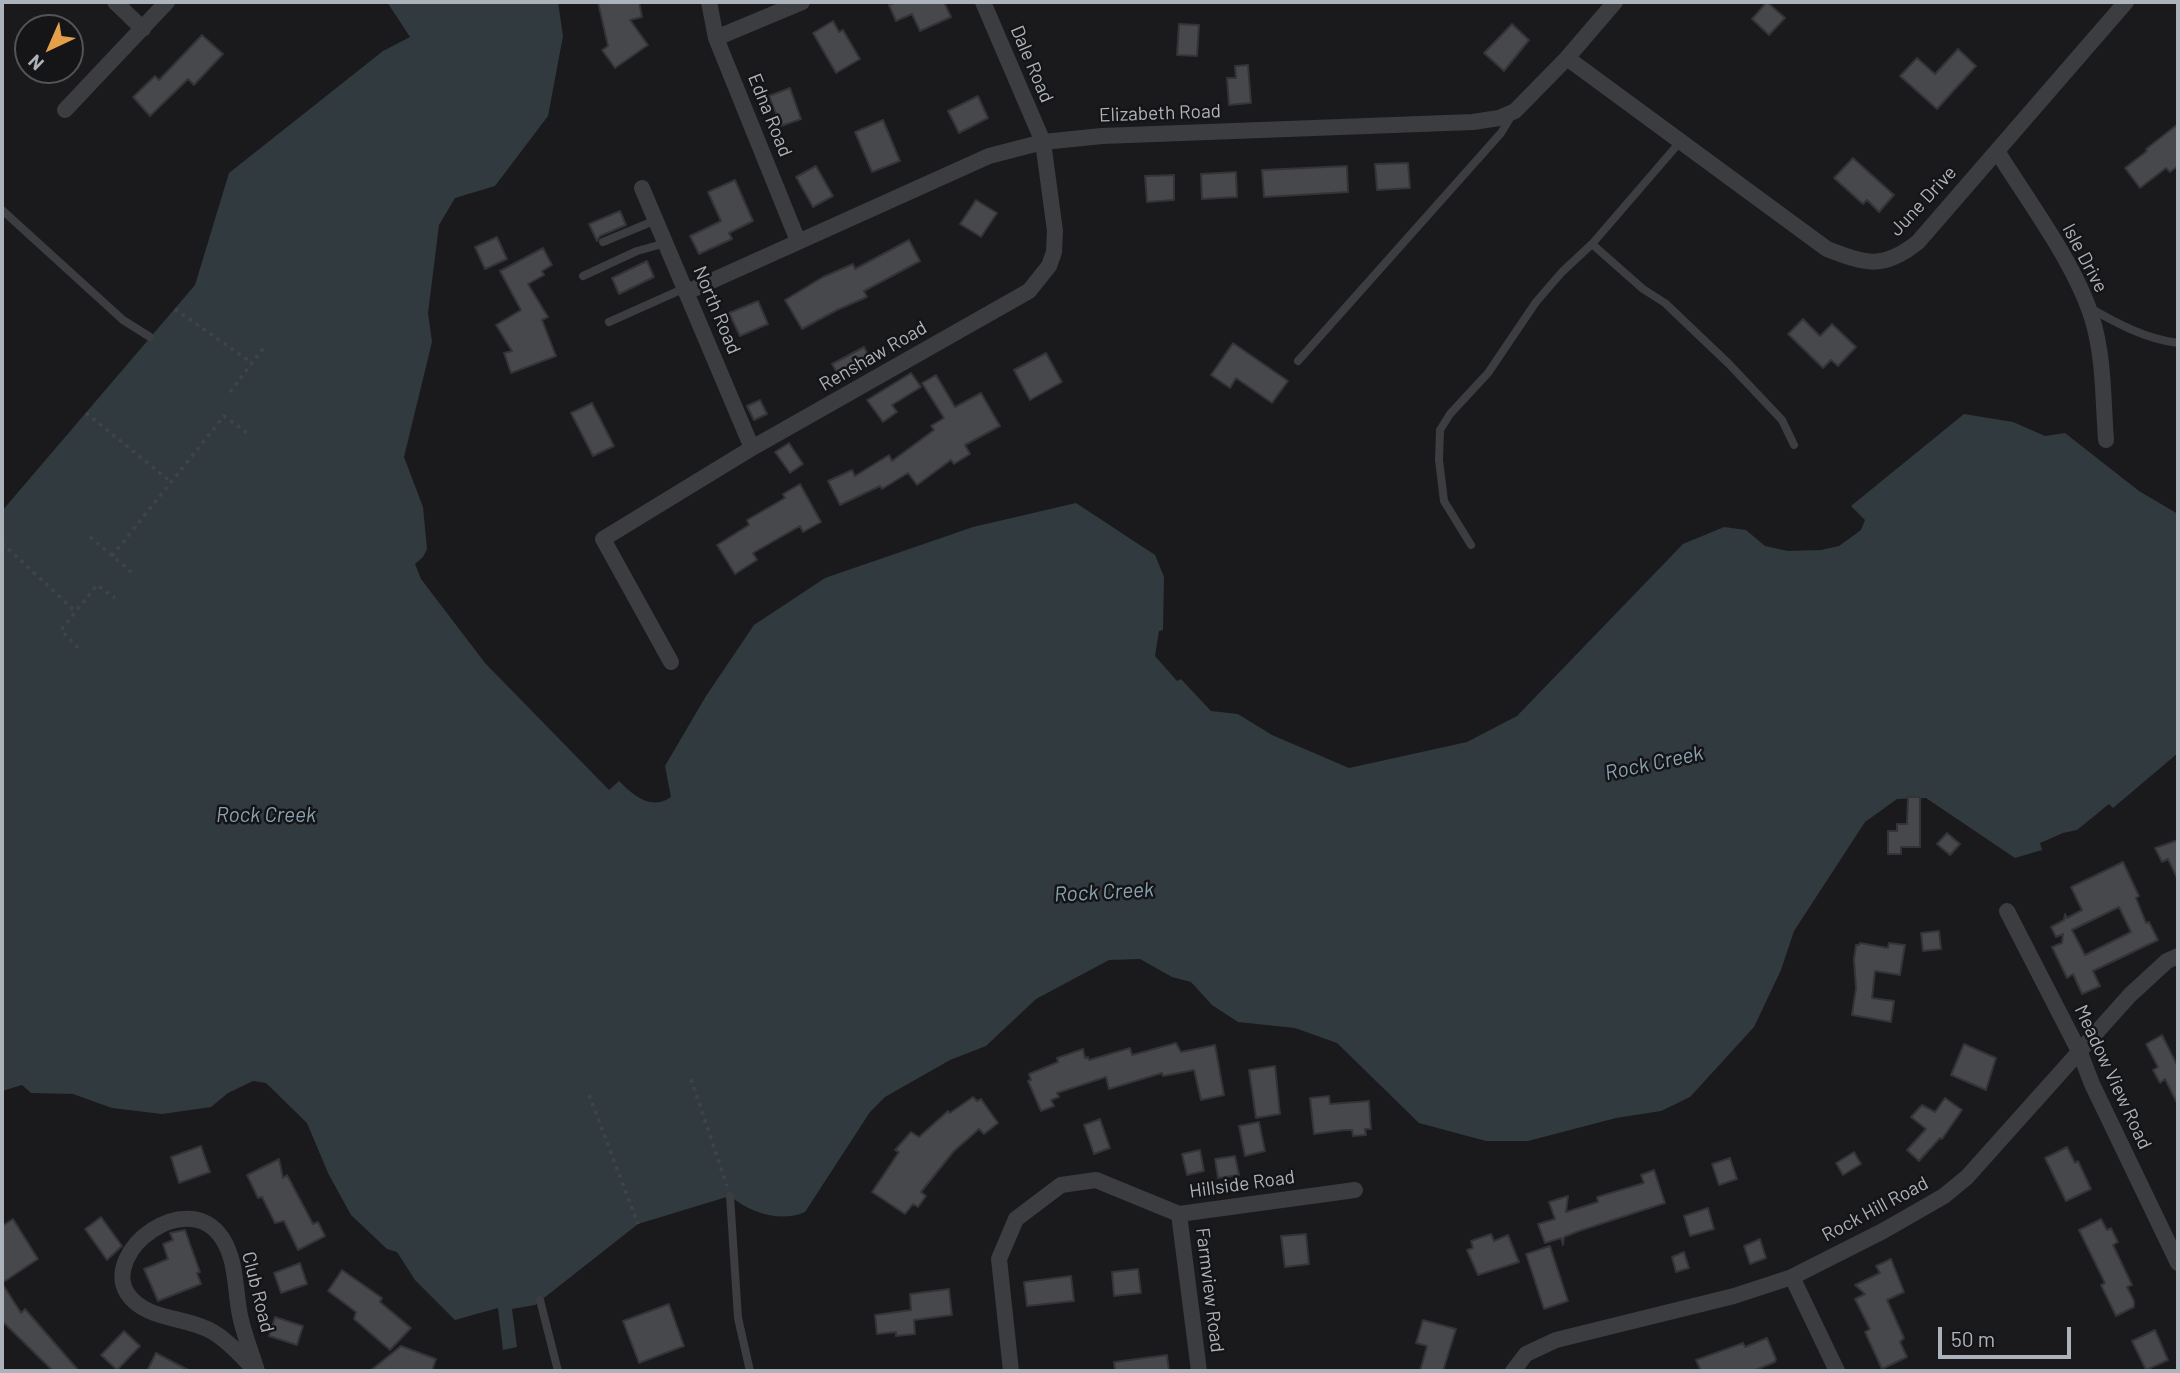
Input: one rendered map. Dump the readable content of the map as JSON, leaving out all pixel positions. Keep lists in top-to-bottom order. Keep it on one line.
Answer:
{"streets":{"street":["Dale Road","Elizabeth Road","Edna Road","June Drive","Isle Drive","North Road","Renshaw Road","Meadow View Road","Hillside Road","Rock Hill Road","Farmview Road","Club Road"]},"crossings":[["Dale Road","Elizabeth Road"],["Dale Road","Renshaw Road"],["Elizabeth Road","Edna Road"],["Elizabeth Road","June Drive"],["Elizabeth Road","North Road"],["Elizabeth Road","Renshaw Road"],["June Drive","Isle Drive"],["North Road","Renshaw Road"],["Meadow View Road","Rock Hill Road"],["Hillside Road","Farmview Road"]],"water":["Rock Creek"],"scale_bar":"50 m","north":"bottom left"}
